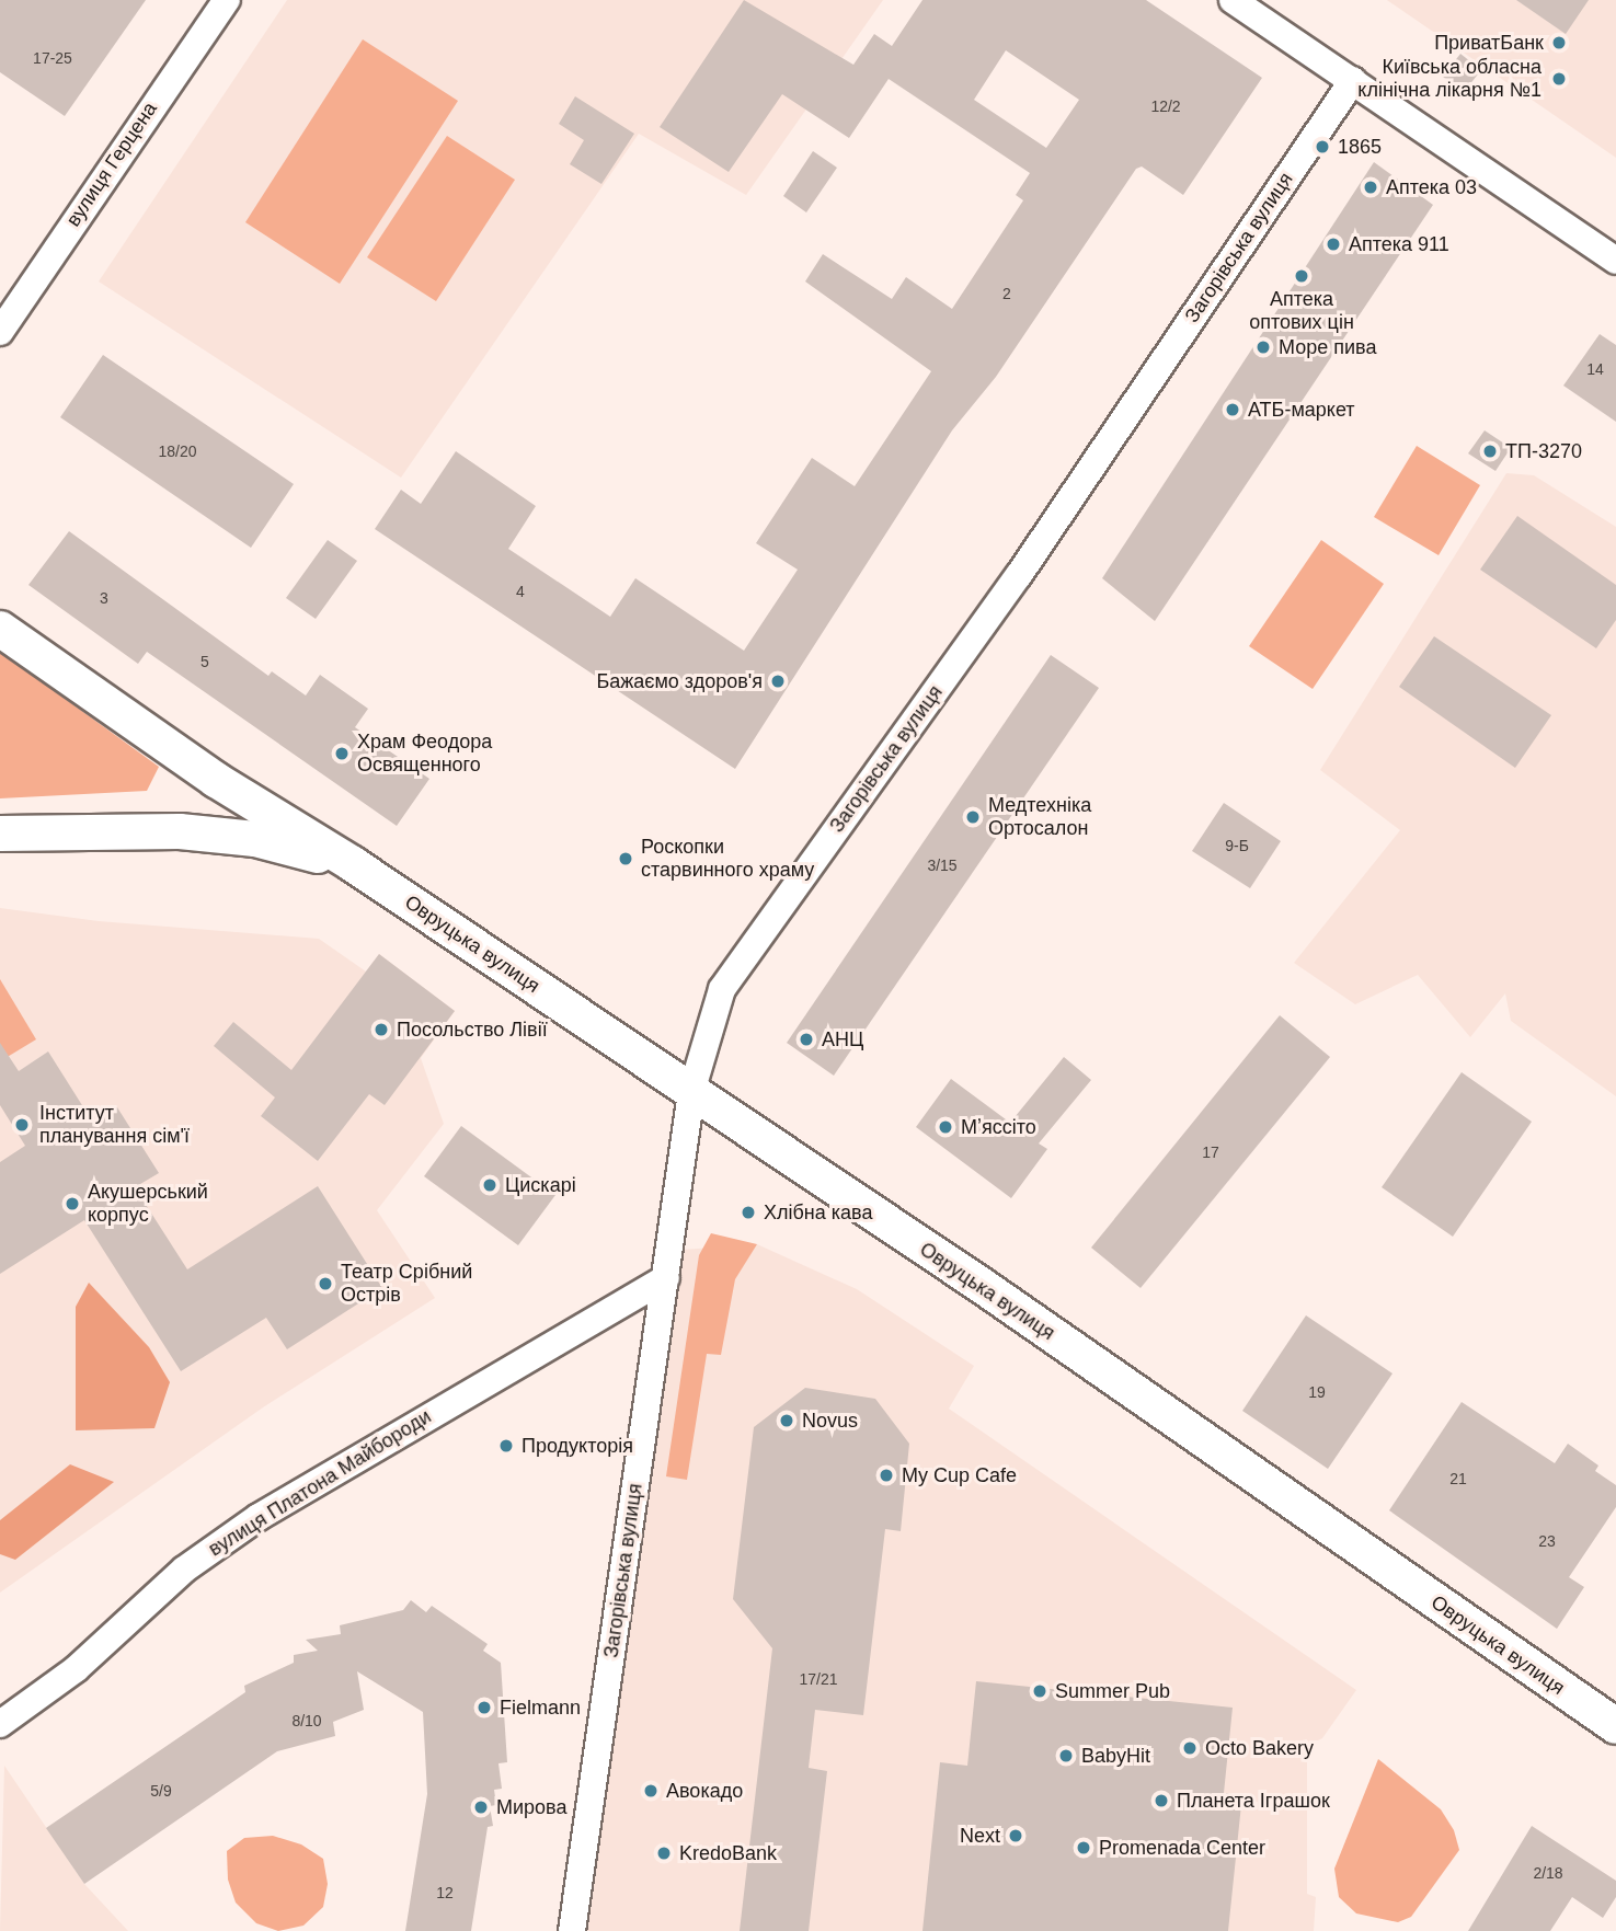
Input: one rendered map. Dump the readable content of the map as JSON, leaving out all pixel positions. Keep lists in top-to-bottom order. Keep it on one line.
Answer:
{"streets":{"street":["вулиця Герцена","Загорівська вулиця","Овруцька вулиця","вулиця Платона Майбороди"]},"crossings":[["Загорівська вулиця","Овруцька вулиця"],["Загорівська вулиця","вулиця Платона Майбороди"]],"places":["ПриватБанк","Київська обласна клінічна лікарня №1","1865","Аптека 03","Аптека 911","Аптека оптових цін","Море пива","АТБ-маркет","ТП-3270","Бажаємо здоров'я","Храм Феодора Освященного","Медтехніка Ортосалон","Роскопки старвинного храму","Посольство Лівії","АНЦ","Інститут планування сім'ї","Мʼяссіто","Цискарі","Акушерський корпус","Хлібна кава","Театр Срібний Острів","Novus","Продукторія","My Cup Cafe","Summer Pub","Fielmann","Octo Bakery","BabyHit","Авокадо","Планета Іграшок","Мирова","Next","Promenada Center","KredoBank"],"house_numbers":["17-25","12/2","2","14","18/20","4","3","5","9-Б","3/15","17","19","21","23","17/21","8/10","5/9","2/18","12"]}
